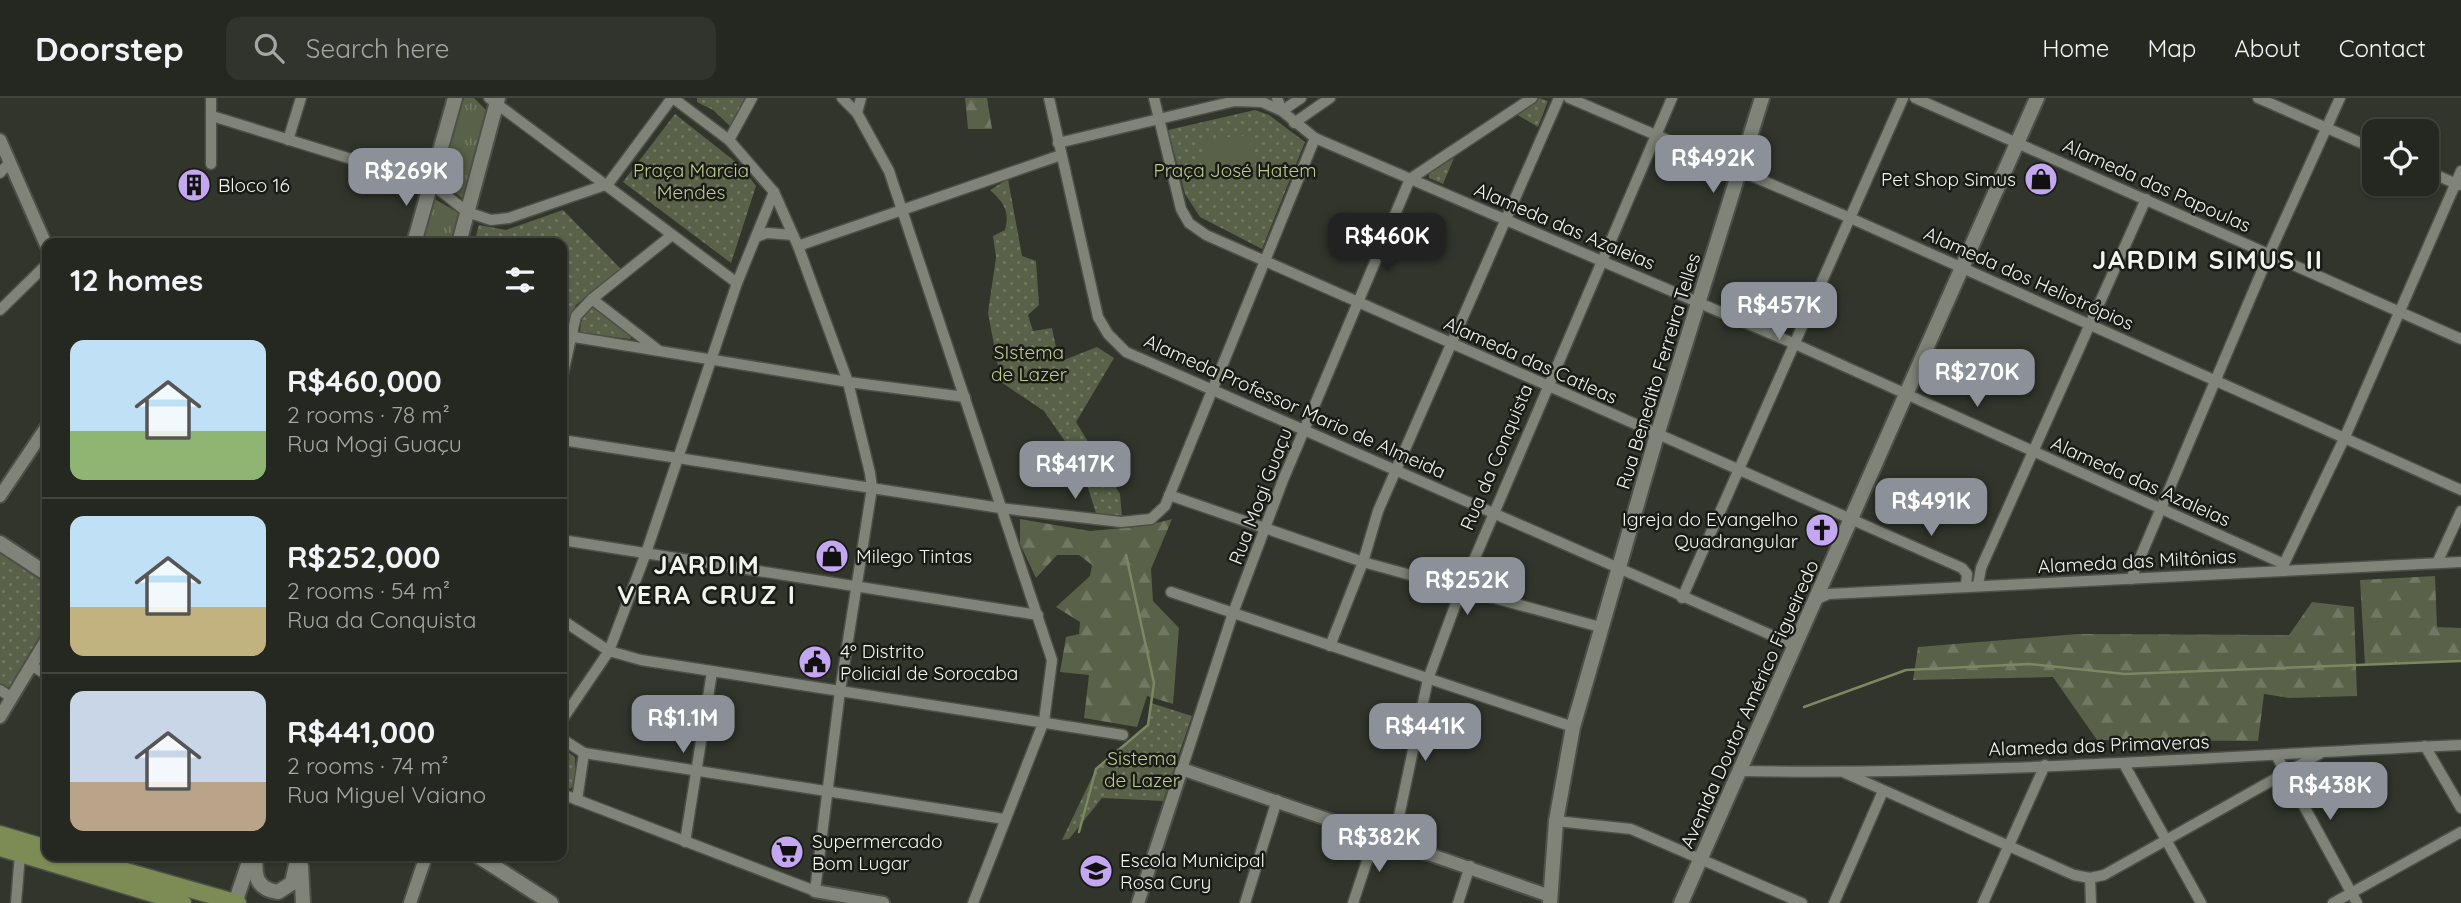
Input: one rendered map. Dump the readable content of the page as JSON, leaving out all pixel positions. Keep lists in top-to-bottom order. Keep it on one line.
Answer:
{"streets":{"main road":["Rua Benedito Ferreira Telles","Avenida Doutor Américo Figueiredo"],"street":["Alameda das Papoulas","Alameda das Azaleias","Alameda dos Heliotrópios","Alameda das Catleas","Alameda Professor Mario de Almeida","Rua da Conquista","Rua Mogi Guaçu","Alameda das Miltônias","Alameda das Primaveras"]},"crossings":[["Alameda das Papoulas","Avenida Doutor Américo Figueiredo"],["Alameda das Azaleias","Rua Benedito Ferreira Telles"],["Alameda das Azaleias","Rua da Conquista"],["Alameda das Azaleias","Rua Mogi Guaçu"],["Alameda das Azaleias","Alameda das Miltônias"],["Alameda das Azaleias","Avenida Doutor Américo Figueiredo"],["Alameda dos Heliotrópios","Rua Benedito Ferreira Telles"],["Alameda dos Heliotrópios","Rua da Conquista"],["Alameda dos Heliotrópios","Avenida Doutor Américo Figueiredo"],["Alameda das Catleas","Rua Benedito Ferreira Telles"],["Alameda das Catleas","Rua da Conquista"],["Alameda das Catleas","Rua Mogi Guaçu"],["Alameda das Catleas","Avenida Doutor Américo Figueiredo"],["Rua Benedito Ferreira Telles","Alameda Professor Mario de Almeida"],["Alameda Professor Mario de Almeida","Rua da Conquista"],["Alameda Professor Mario de Almeida","Rua Mogi Guaçu"],["Alameda Professor Mario de Almeida","Avenida Doutor Américo Figueiredo"],["Alameda das Miltônias","Avenida Doutor Américo Figueiredo"],["Avenida Doutor Américo Figueiredo","Alameda das Primaveras"]],"districts":["JARDIM SIMUS II","JARDIM VERA CRUZ I"],"parks":["Praça Marcia Mendes","Praça José Hatem","SIstema de Lazer","Sistema de Lazer"],"places":{"shop":["Pet Shop Simus","Milego Tintas"],"building":["Bloco 16"],"church":["Igreja do Evangelho Quadrangular"],"public building":["4º Distrito Policial de Sorocaba"],"supermarket":["Supermercado Bom Lugar"],"school or university":["Escola Municipal Rosa Cury"]},"page":{"header":"Doorstep","search":"Search here","nav":["Home","Map","About","Contact"],"price":["R$492K","R$269K","R$460K","R$457K","R$270K","R$417K","R$491K","R$252K","R$1.1M","R$441K","R$438K","R$382K"],"heading":"12 homes","list":[{"name":"R$460,000","note":"2 rooms · 78 m² · Rua Mogi Guaçu"},{"name":"R$252,000","note":"2 rooms · 54 m² · Rua da Conquista"},{"name":"R$441,000","note":"2 rooms · 74 m² · Rua Miguel Vaiano"}]}}
